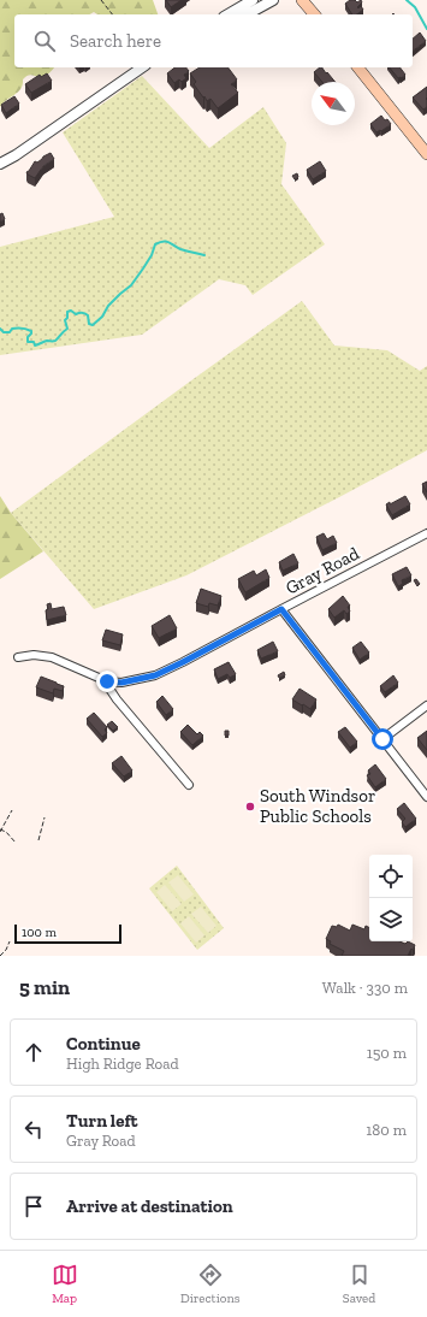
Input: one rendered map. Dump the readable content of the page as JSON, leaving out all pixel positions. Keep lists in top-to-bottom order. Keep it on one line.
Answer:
{"streets":{"street":["Gray Road"]},"places":["South Windsor Public Schools"],"scale_bar":"100 m","north":"top left","page":{"search":"Search here","scale":"100 m","heading":["5 min","Walk · 330 m"],"list":[["Continue","High Ridge Road","150 m"],["Turn left","Gray Road","180 m"],"Arrive at destination"],"nav":["Map","Directions","Saved"]}}
